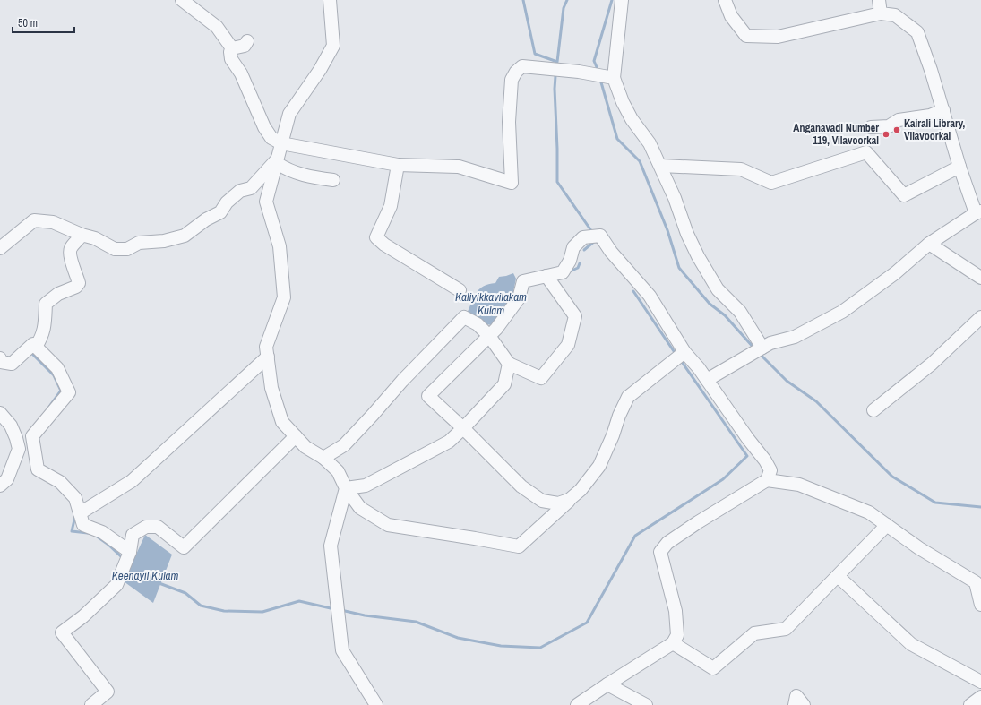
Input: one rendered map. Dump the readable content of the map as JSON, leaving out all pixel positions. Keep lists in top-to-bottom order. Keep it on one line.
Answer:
{"water":["Kaliyikkavilakam Kulam","Keenayil Kulam"],"places":["Kairali Library, Vilavoorkal","Anganavadi Number 119, Vilavoorkal"],"scale_bar":"50 m"}
